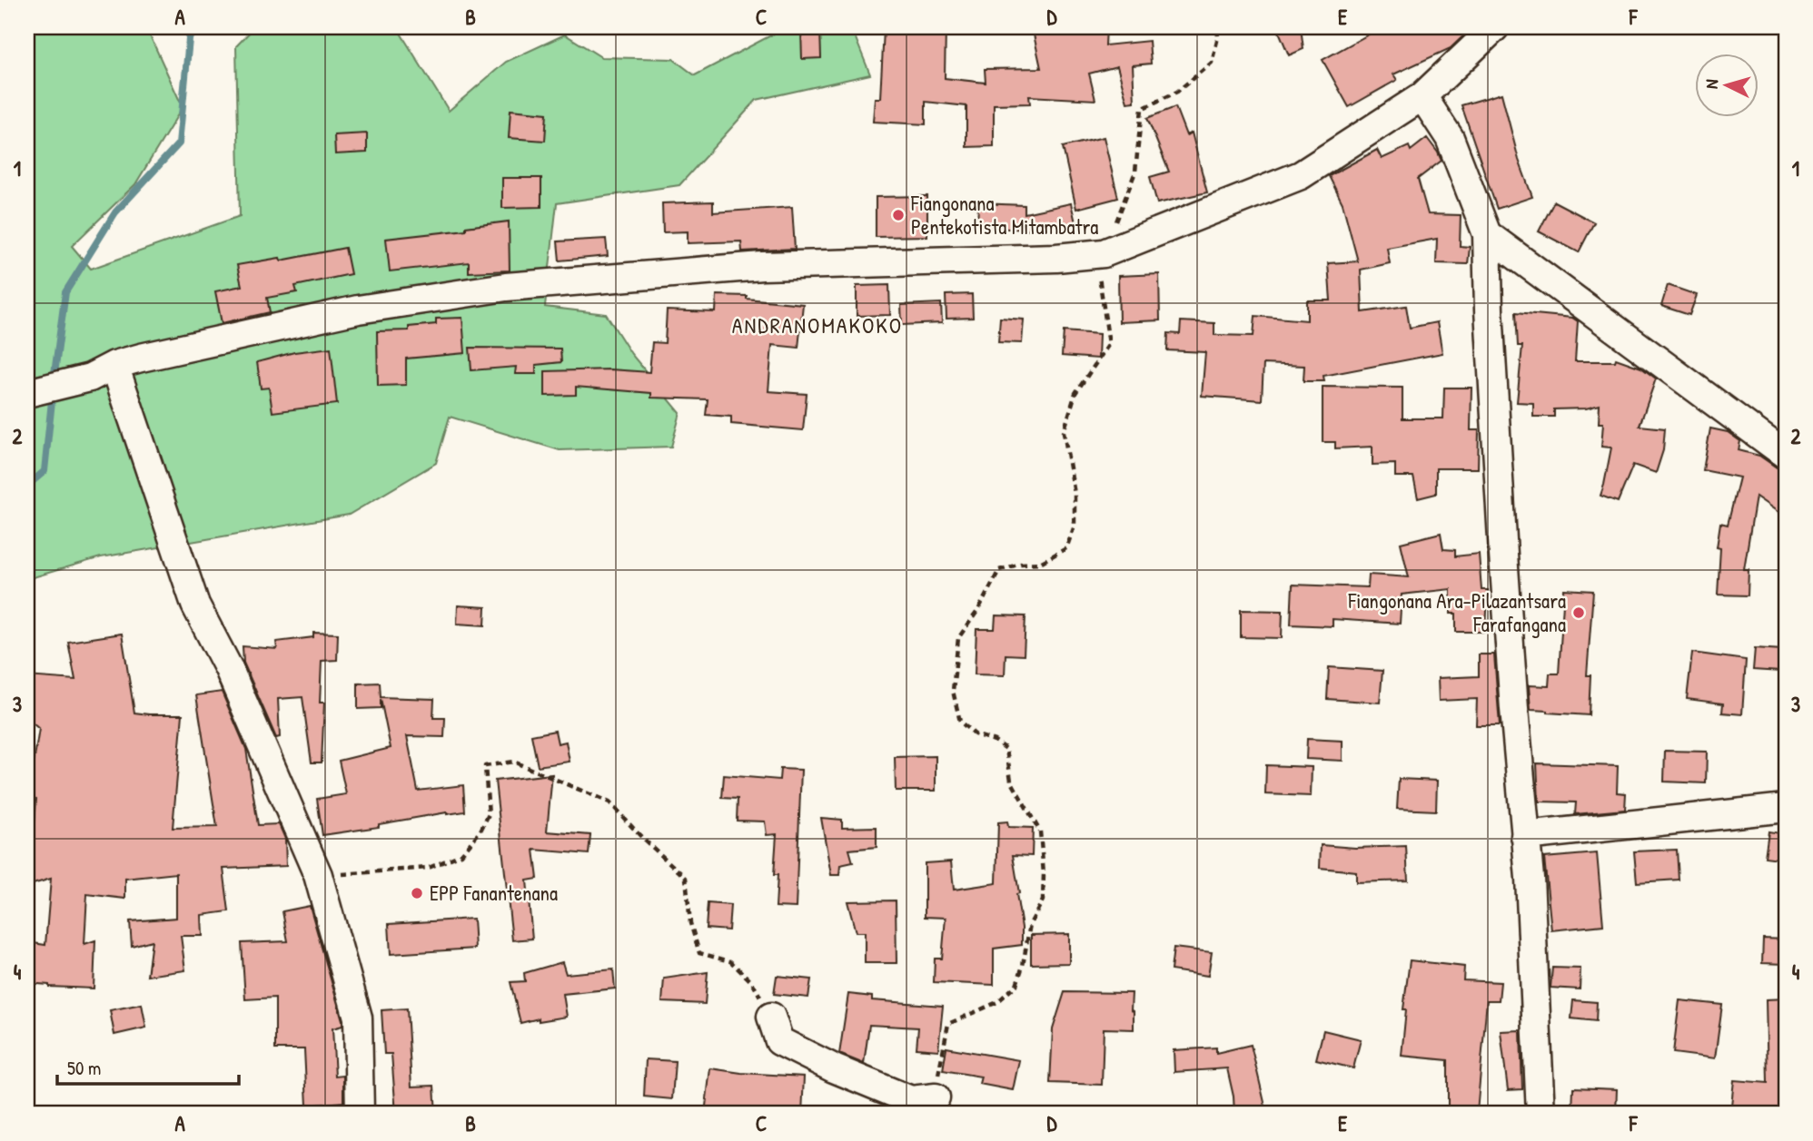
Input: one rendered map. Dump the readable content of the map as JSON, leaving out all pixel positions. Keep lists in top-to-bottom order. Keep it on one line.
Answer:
{"districts":["ANDRANOMAKOKO"],"places":["Fiangonana Pentekotista Mitambatra","Fiangonana Ara-Pilazantsara Farafangana","EPP Fanantenana"],"scale_bar":"50 m","north":"left","grid":{"columns":["A","B","C","D","E","F"],"rows":["1","2","3","4"]}}
